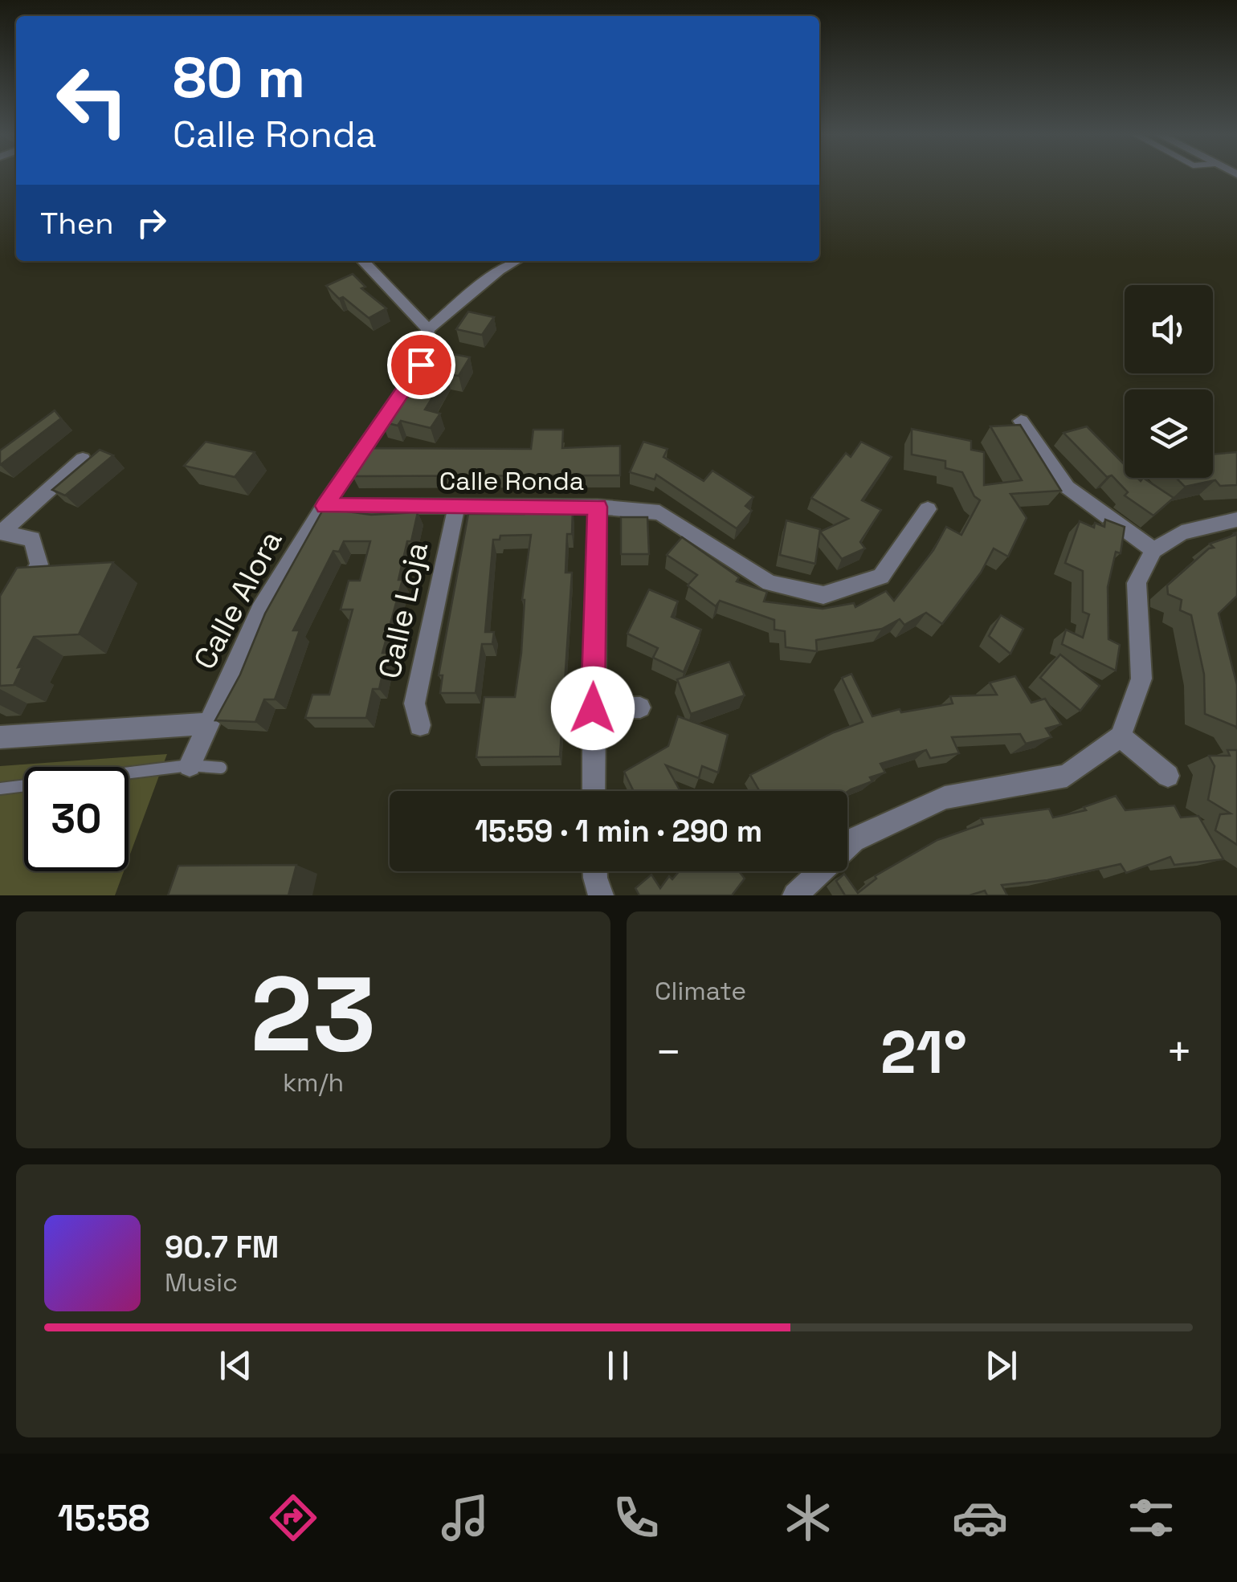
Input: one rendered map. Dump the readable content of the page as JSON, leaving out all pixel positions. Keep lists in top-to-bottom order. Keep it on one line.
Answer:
{"streets":{"street":["Calle Ronda","Calle Alora","Calle Loja"]},"crossings":[["Calle Ronda","Calle Alora"],["Calle Ronda","Calle Loja"]],"page":{"turn":["80 m","Calle Ronda"],"then":"Then","limit":"30","trip":"15:59 · 1 min · 290 m","tile":[["23","km/h"],"Climate"],"heat":["−","21°","+"],"song":["90.7 FM","Music"],"tabs":"15:58"}}
